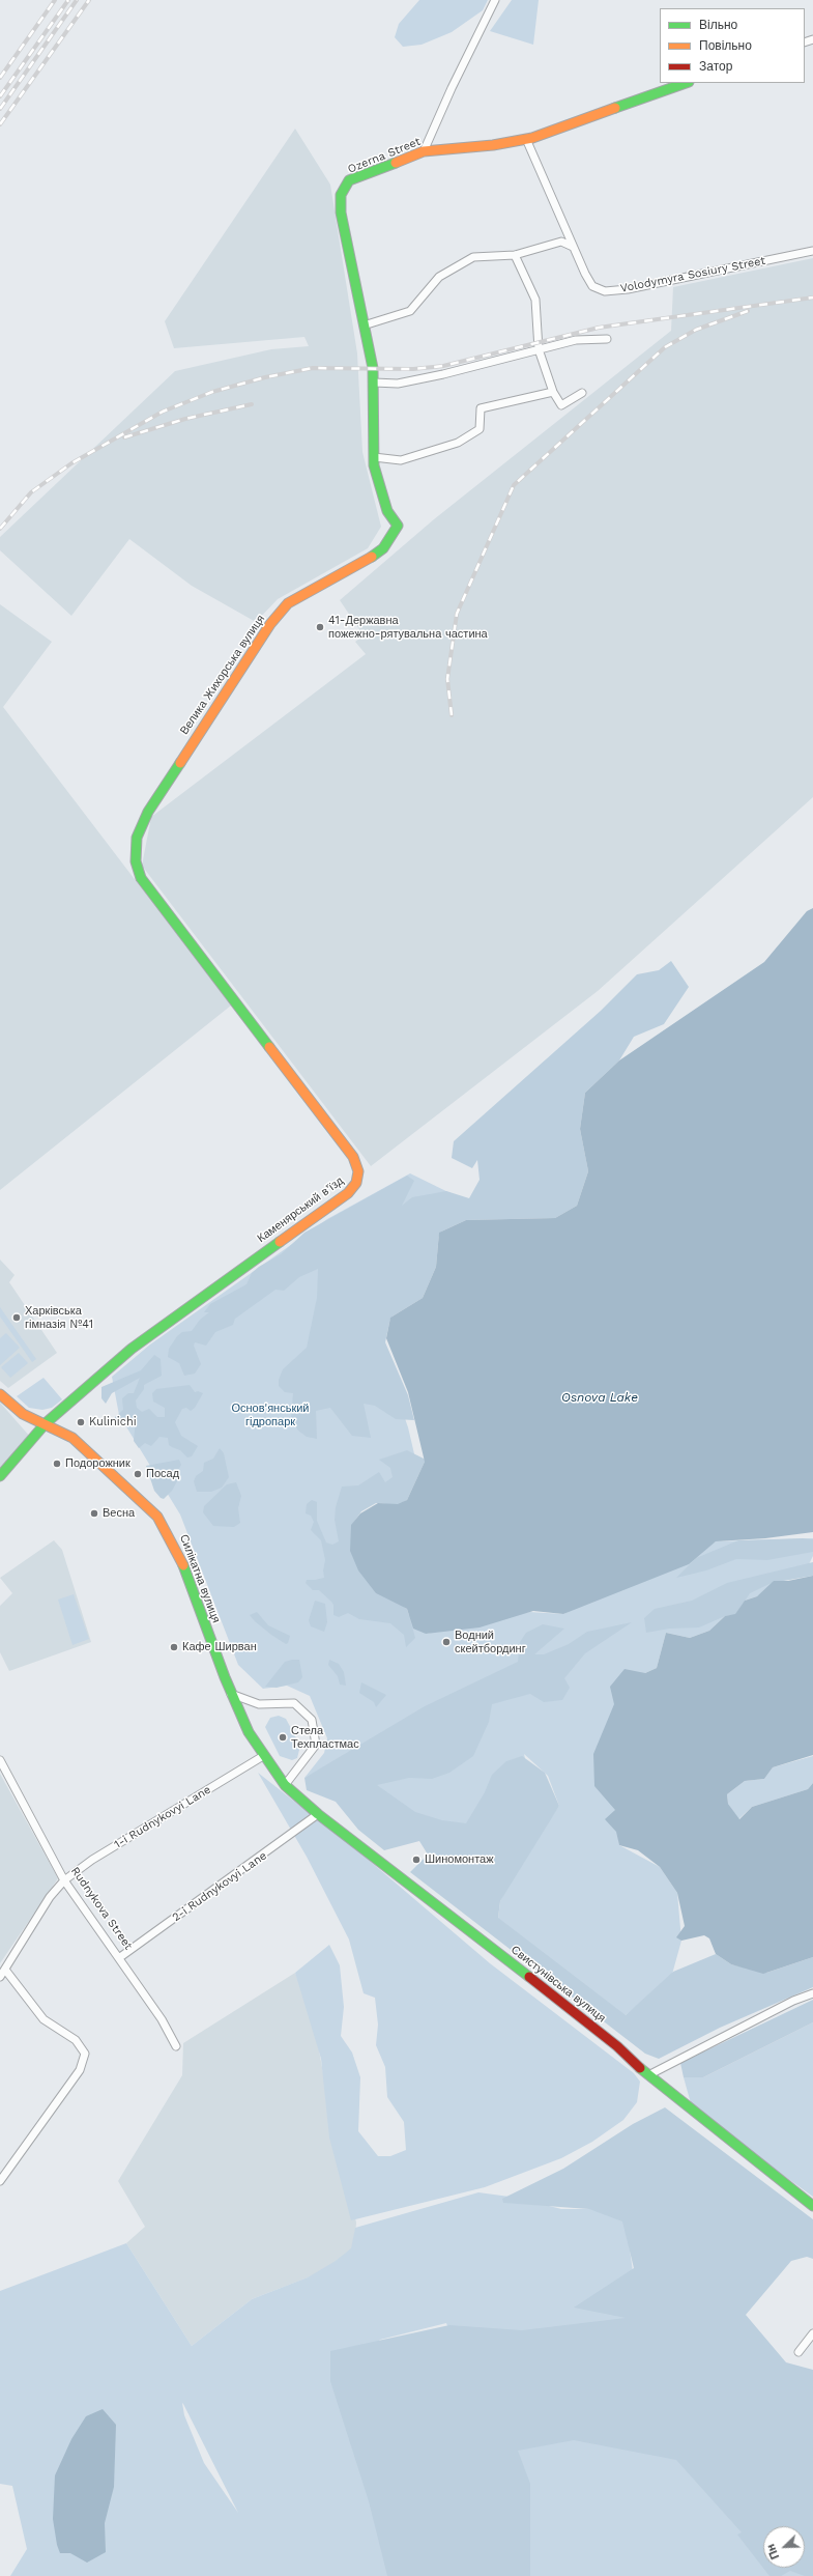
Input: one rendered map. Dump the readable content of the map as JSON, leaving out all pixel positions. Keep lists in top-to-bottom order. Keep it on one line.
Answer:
{"streets":{"street":["Ozerna Street","Volodymyra Sosiury Street","Велика Жихорська вулиця","Каменярський в’їзд","Силікатна вулиця","1-i Rudnykovyi Lane","2-i Rudnykovyi Lane","Rudnykova Street","Свистунівська вулиця"]},"crossings":[["Ozerna Street","Велика Жихорська вулиця"],["Велика Жихорська вулиця","Каменярський в’їзд"],["Каменярський в’їзд","Силікатна вулиця"],["Силікатна вулиця","1-i Rudnykovyi Lane"],["Силікатна вулиця","Свистунівська вулиця"],["1-i Rudnykovyi Lane","Rudnykova Street"],["2-i Rudnykovyi Lane","Rudnykova Street"],["2-i Rudnykovyi Lane","Свистунівська вулиця"]],"water":["Osnova Lake"],"parks":["Основ'янський гідропарк"],"places":["41-Державна пожежно-рятувальна частина","Харківська гімназія №41","Kulinichi","Подорожник","Посад","Весна","Водний скейтбординг","Кафе Ширван","Стела Техпластмас","Шиномонтаж"],"legend":["Вільно","Повільно","Затор"],"north":"bottom left"}
